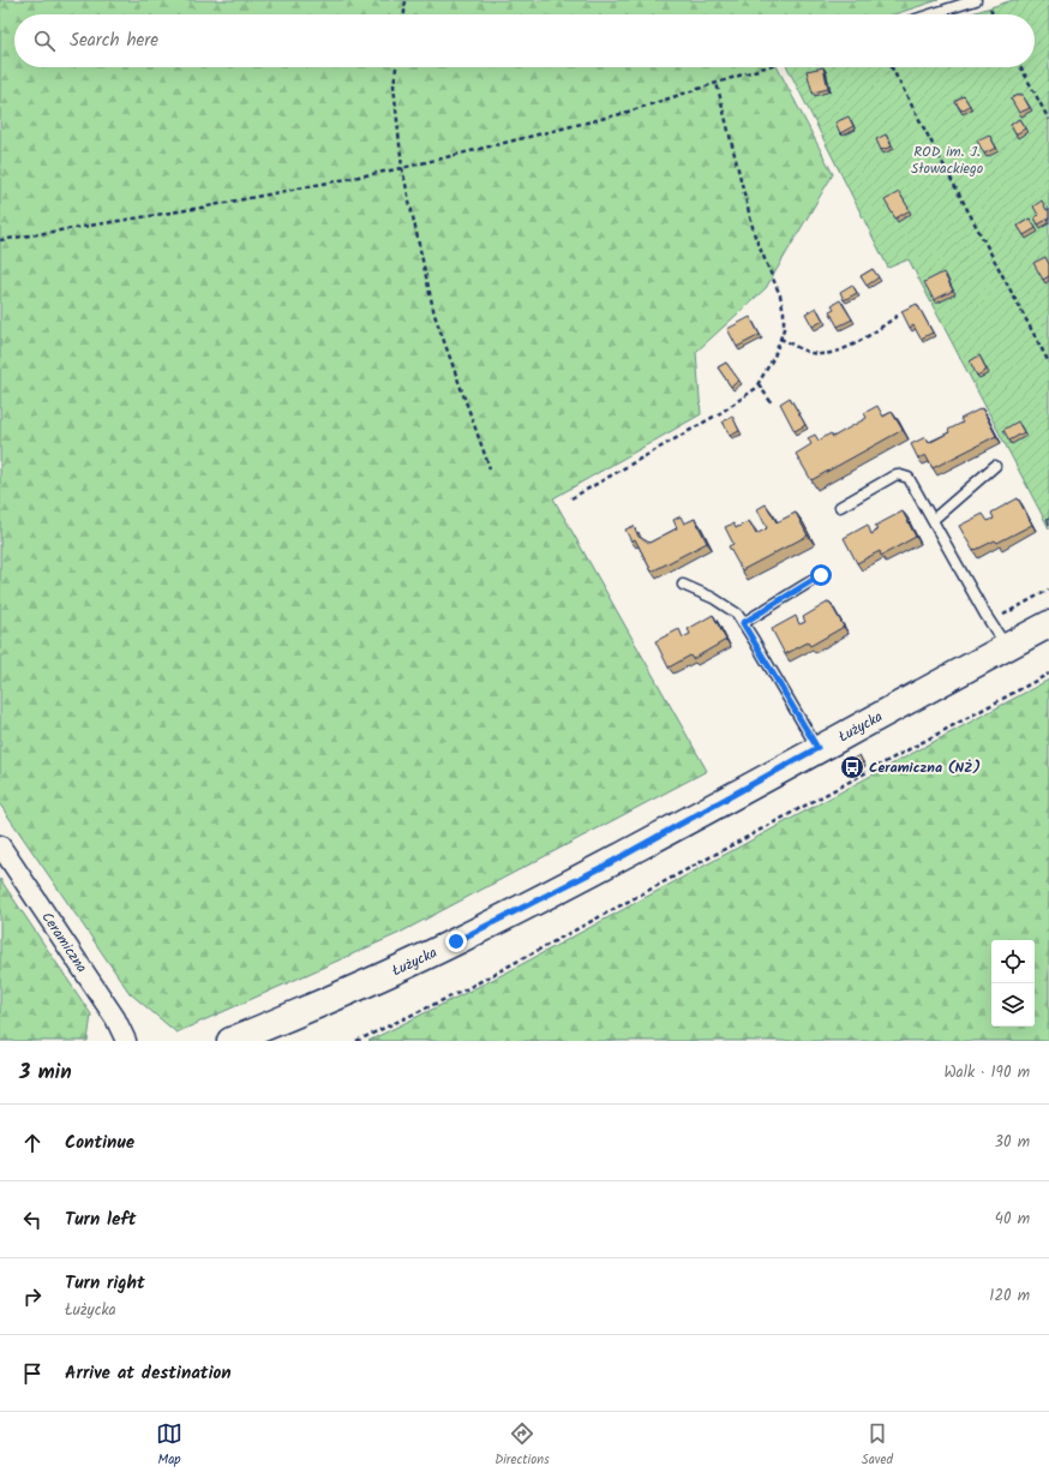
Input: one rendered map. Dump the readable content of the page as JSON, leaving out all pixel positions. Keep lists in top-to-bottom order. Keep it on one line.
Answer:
{"streets":{"main road":["Łużycka"],"street":["Ceramiczna"]},"parks":["ROD im. J. Słowackiego"],"places":{"bus stop":["Ceramiczna (NŻ)"]},"page":{"search":"Search here","heading":["3 min","Walk · 190 m"],"list":[["Continue","30 m"],["Turn left","40 m"],["Turn right","Łużycka","120 m"],"Arrive at destination"],"nav":["Map","Directions","Saved"]}}
